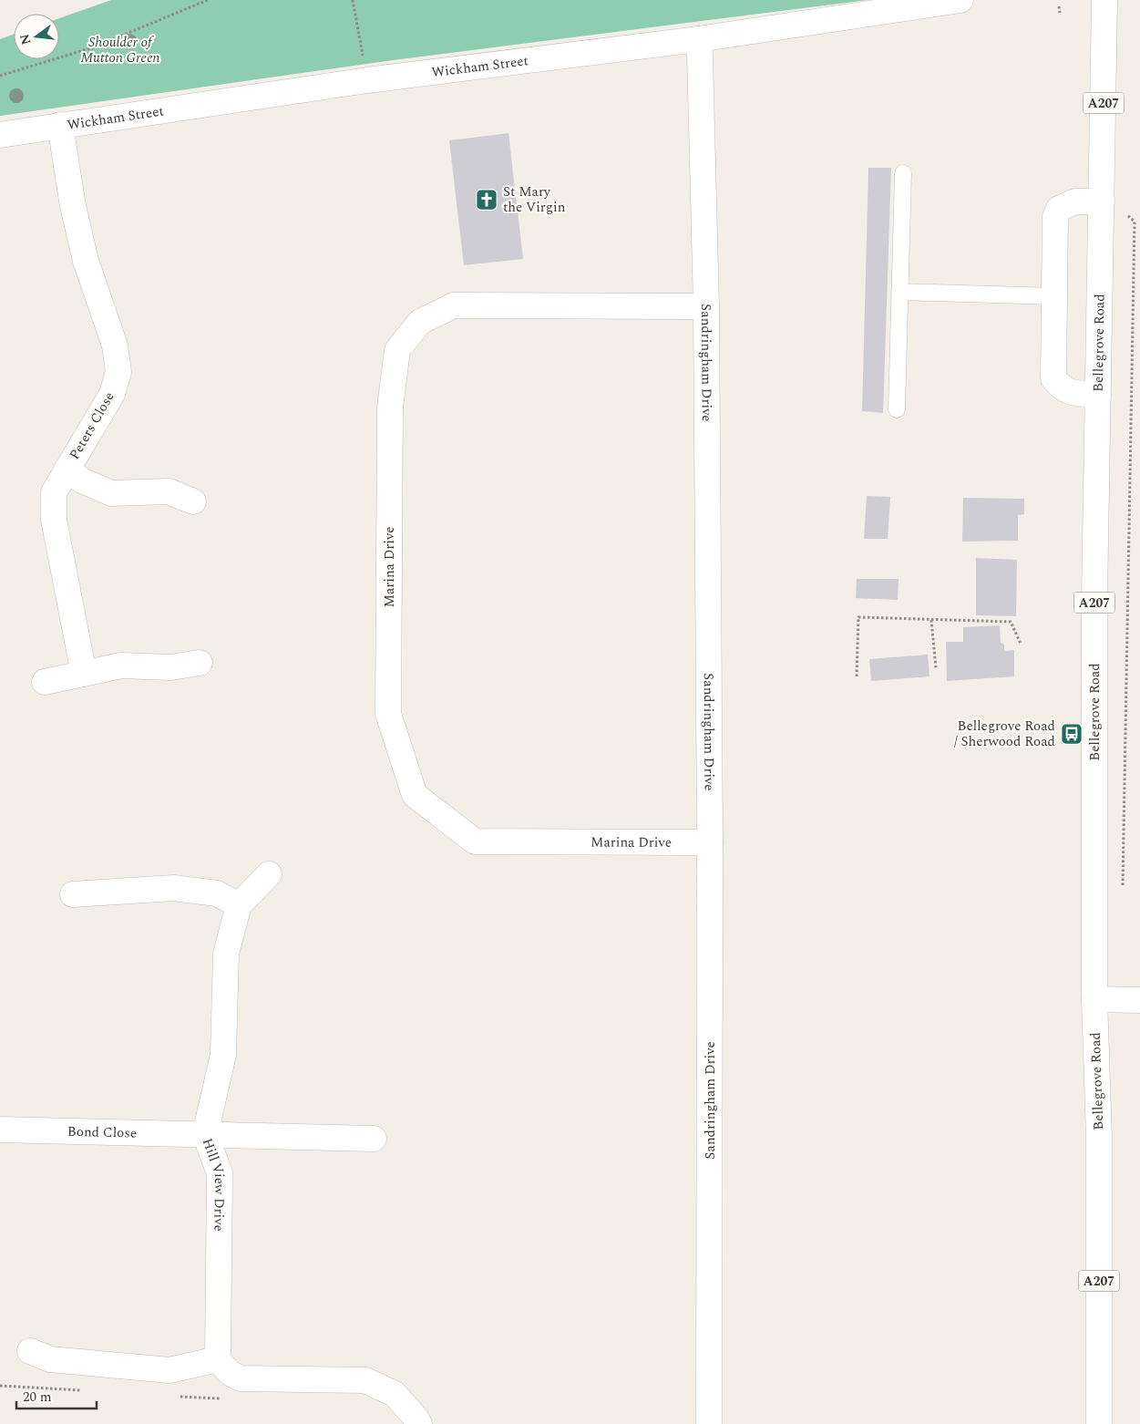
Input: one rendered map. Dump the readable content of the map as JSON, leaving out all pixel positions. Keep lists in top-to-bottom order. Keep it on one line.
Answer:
{"streets":{"street":["Wickham Street","A207","Bellegrove Road","Sandringham Drive","Peters Close","Marina Drive","Bond Close","Hill View Drive"]},"crossings":[["Wickham Street","Sandringham Drive"],["Wickham Street","Peters Close"],["Sandringham Drive","Marina Drive"],["Bond Close","Hill View Drive"]],"parks":["Shoulder of Mutton Green"],"places":{"church":["St Mary the Virgin"],"bus stop":["Bellegrove Road / Sherwood Road"]},"scale_bar":"20 m","north":"left"}
